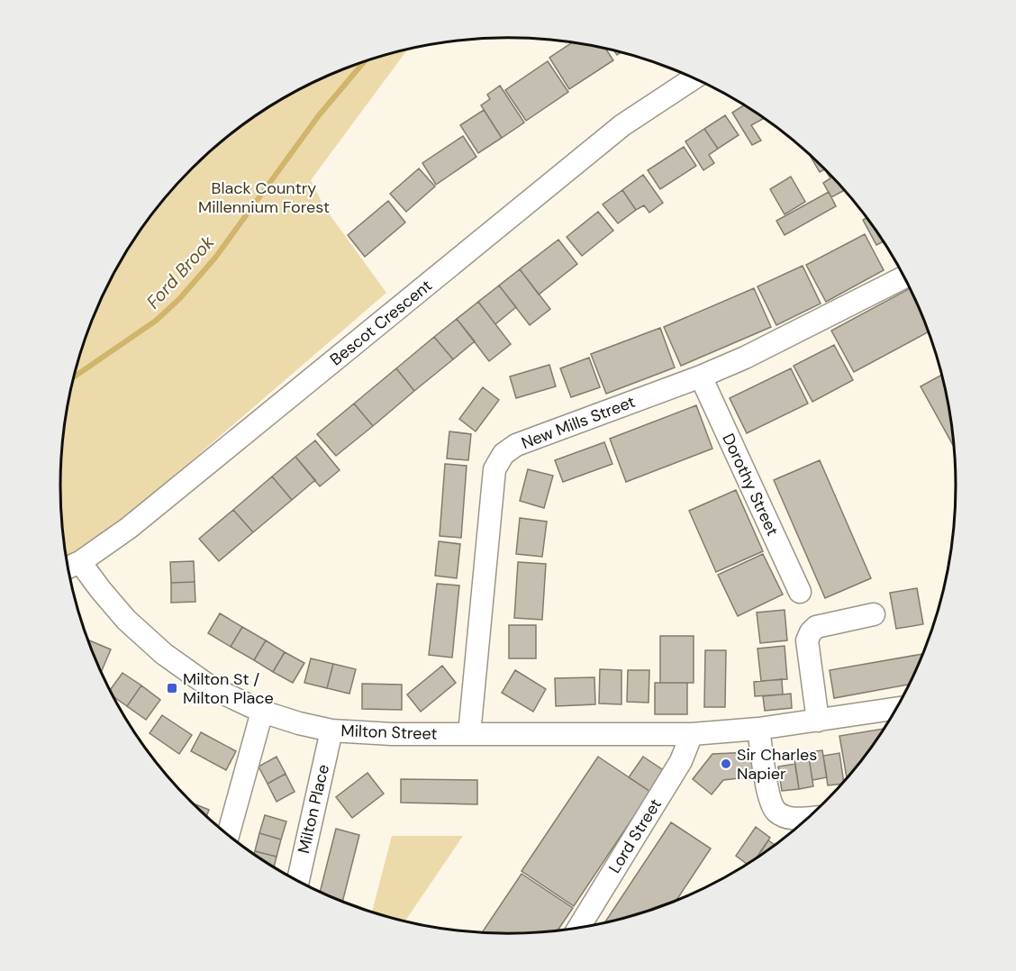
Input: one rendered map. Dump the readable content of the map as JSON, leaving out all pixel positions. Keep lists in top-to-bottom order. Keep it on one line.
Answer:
{"streets":{"street":["Bescot Crescent","New Mills Street","Dorothy Street","Milton Street","Milton Place","Lord Street"]},"crossings":[["Bescot Crescent","Milton Street"],["New Mills Street","Dorothy Street"],["New Mills Street","Milton Street"],["Milton Street","Milton Place"],["Milton Street","Lord Street"]],"water":["Ford Brook"],"parks":["Black Country Millennium Forest"],"places":{"transit":["Milton St / Milton Place"],"other":["Sir Charles Napier"]}}
